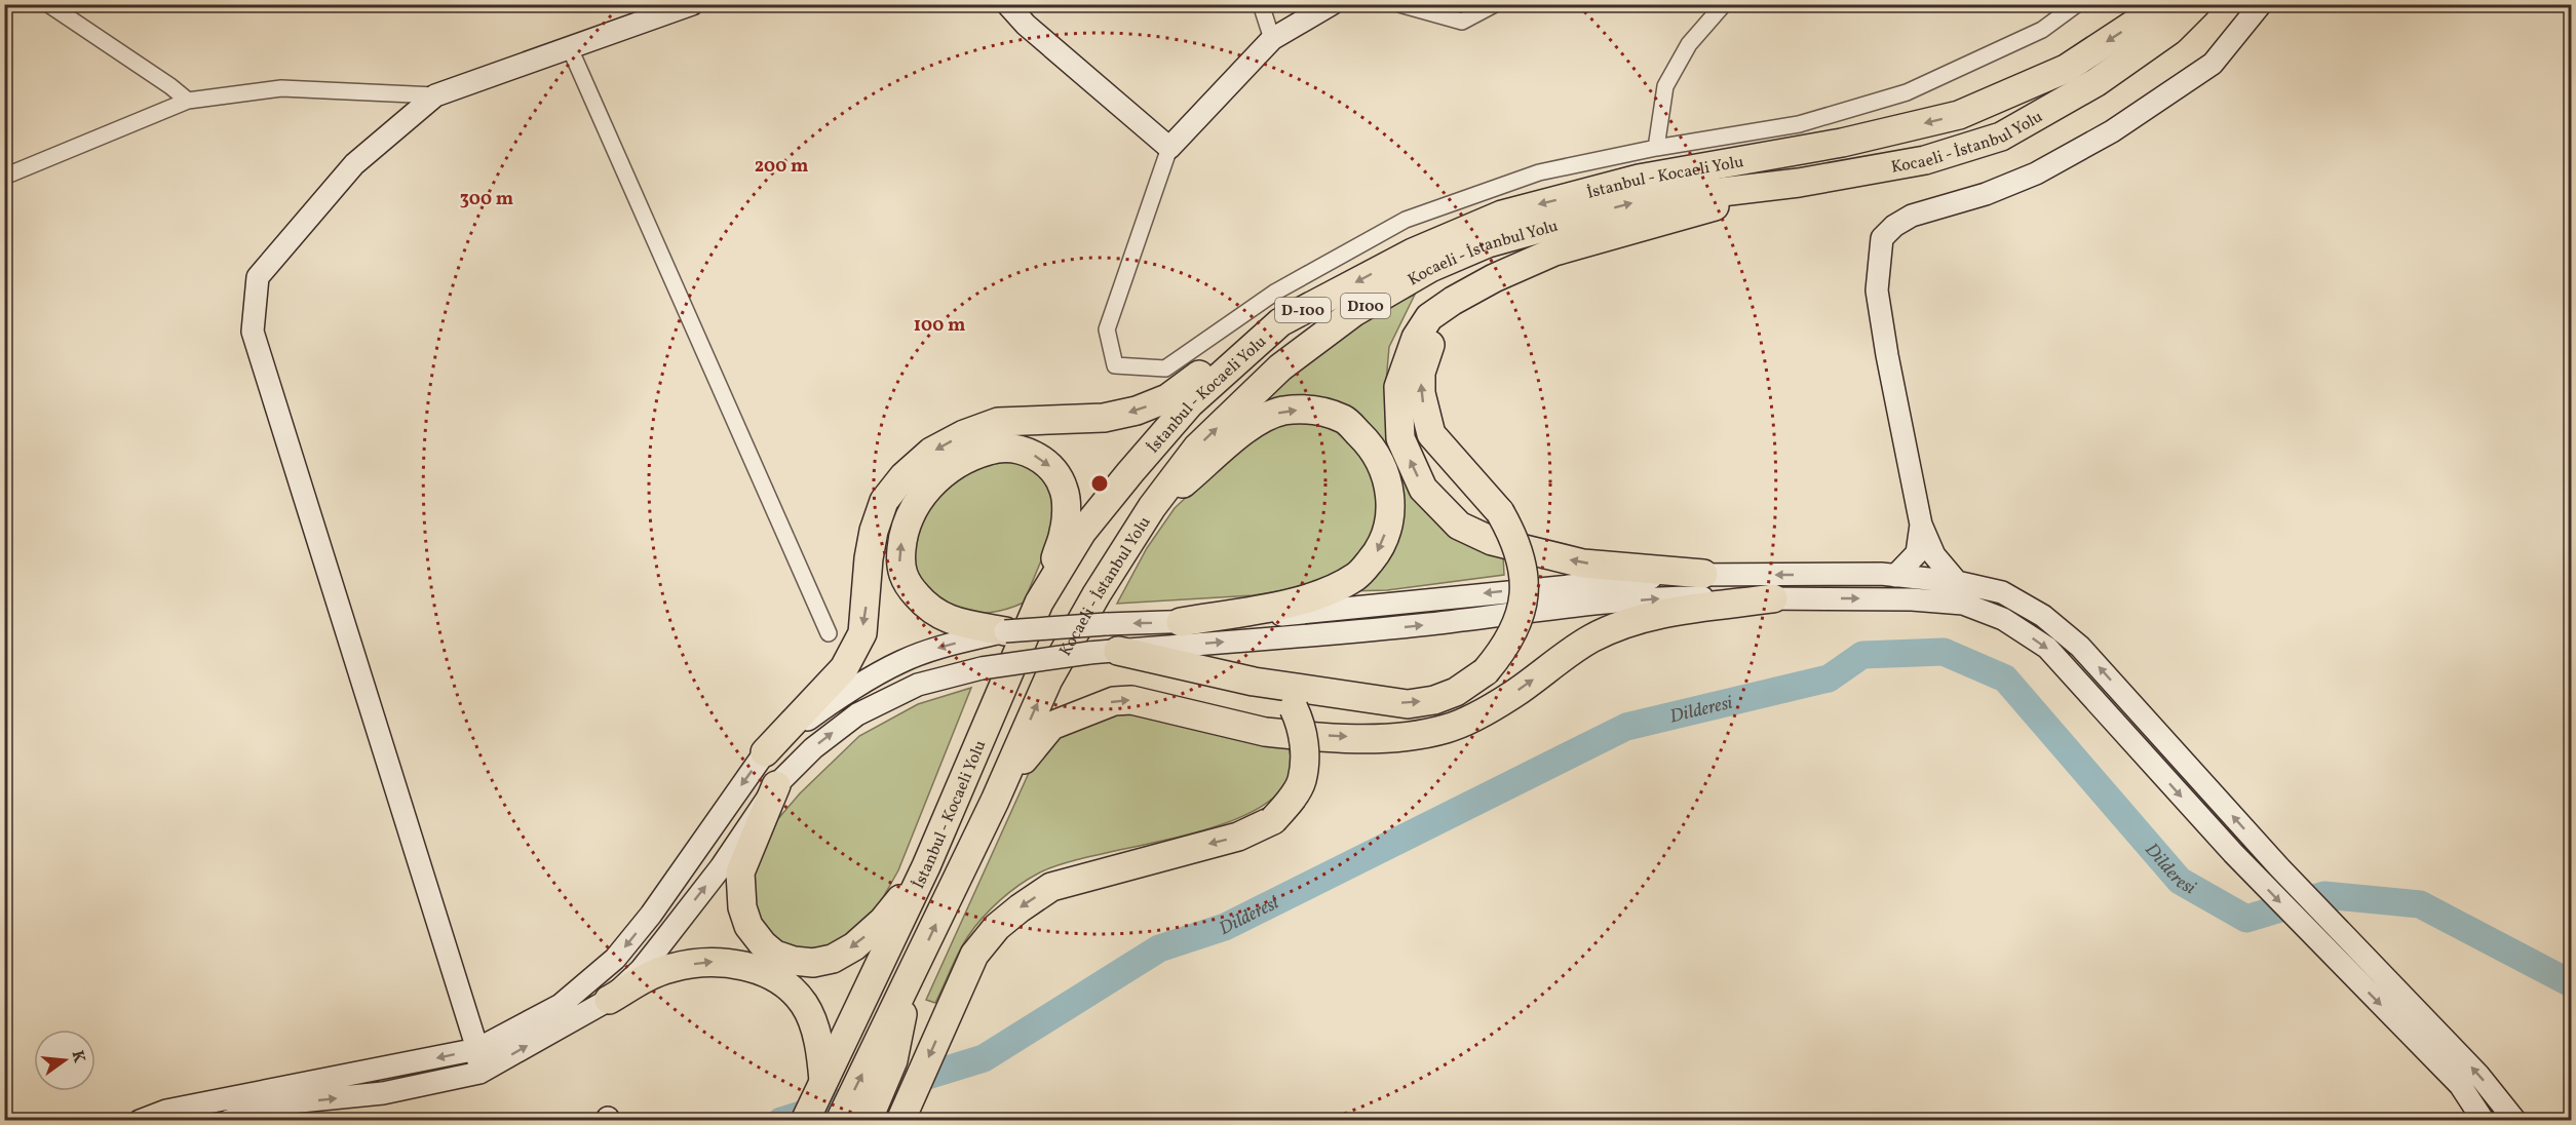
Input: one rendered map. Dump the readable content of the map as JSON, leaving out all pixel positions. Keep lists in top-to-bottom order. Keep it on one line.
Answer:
{"streets":{"highway":["Kocaeli - İstanbul Yolu","İstanbul - Kocaeli Yolu","D100","D-100"]},"crossings":[["Kocaeli - İstanbul Yolu","D100"]],"one_way":["İstanbul - Kocaeli Yolu"],"water":["Dilderesi"],"north":"right","rings":["200 m","300 m","100 m"]}
